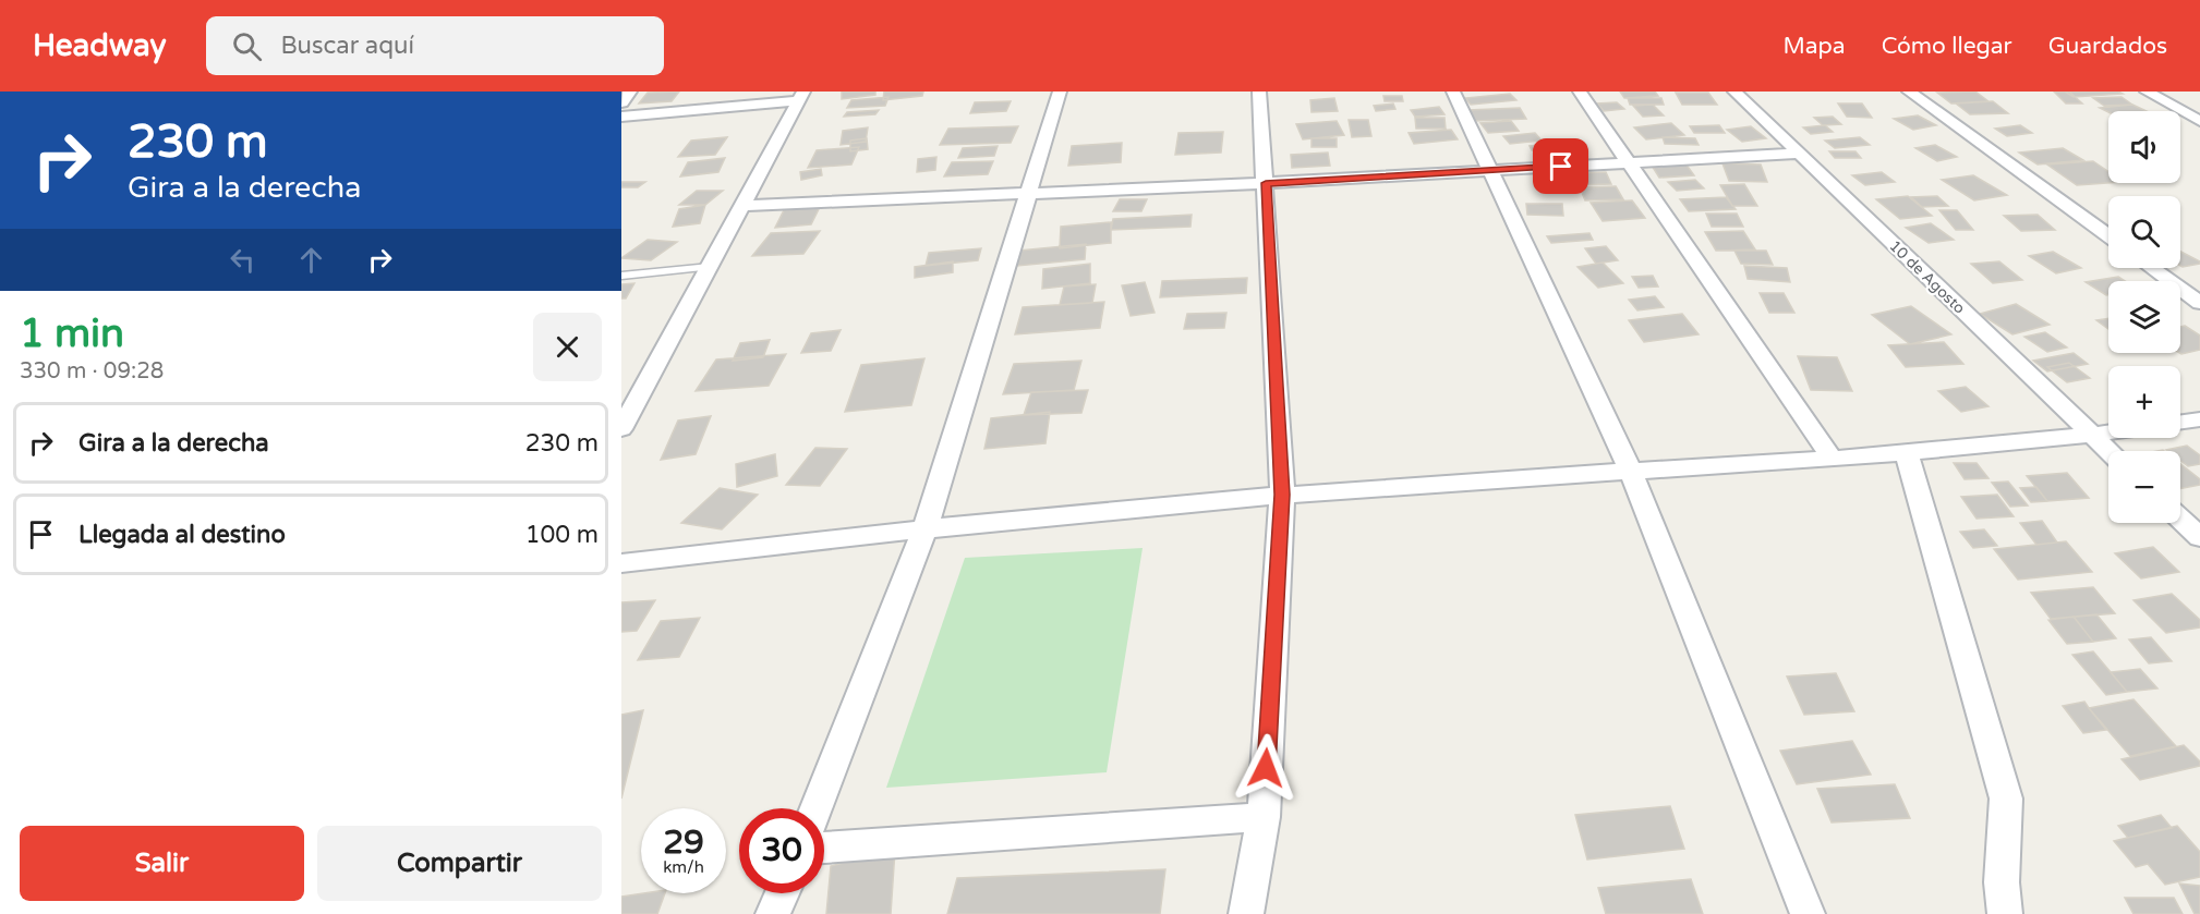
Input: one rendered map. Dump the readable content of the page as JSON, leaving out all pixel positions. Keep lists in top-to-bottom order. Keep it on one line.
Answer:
{"streets":{"street":["10 de Agosto"]},"page":{"header":"Headway","search":"Buscar aquí","nav":["Mapa","Cómo llegar","Guardados"],"turn":["230 m","Gira a la derecha"],"map_buttons":["+","−"],"heading":["1 min","330 m · 09:28"],"list":[{"name":"Gira a la derecha","value":"230 m"},{"name":"Llegada al destino","value":"100 m"}],"speed":"29 km/h","limit":"30","buttons":["Salir","Compartir"]}}
